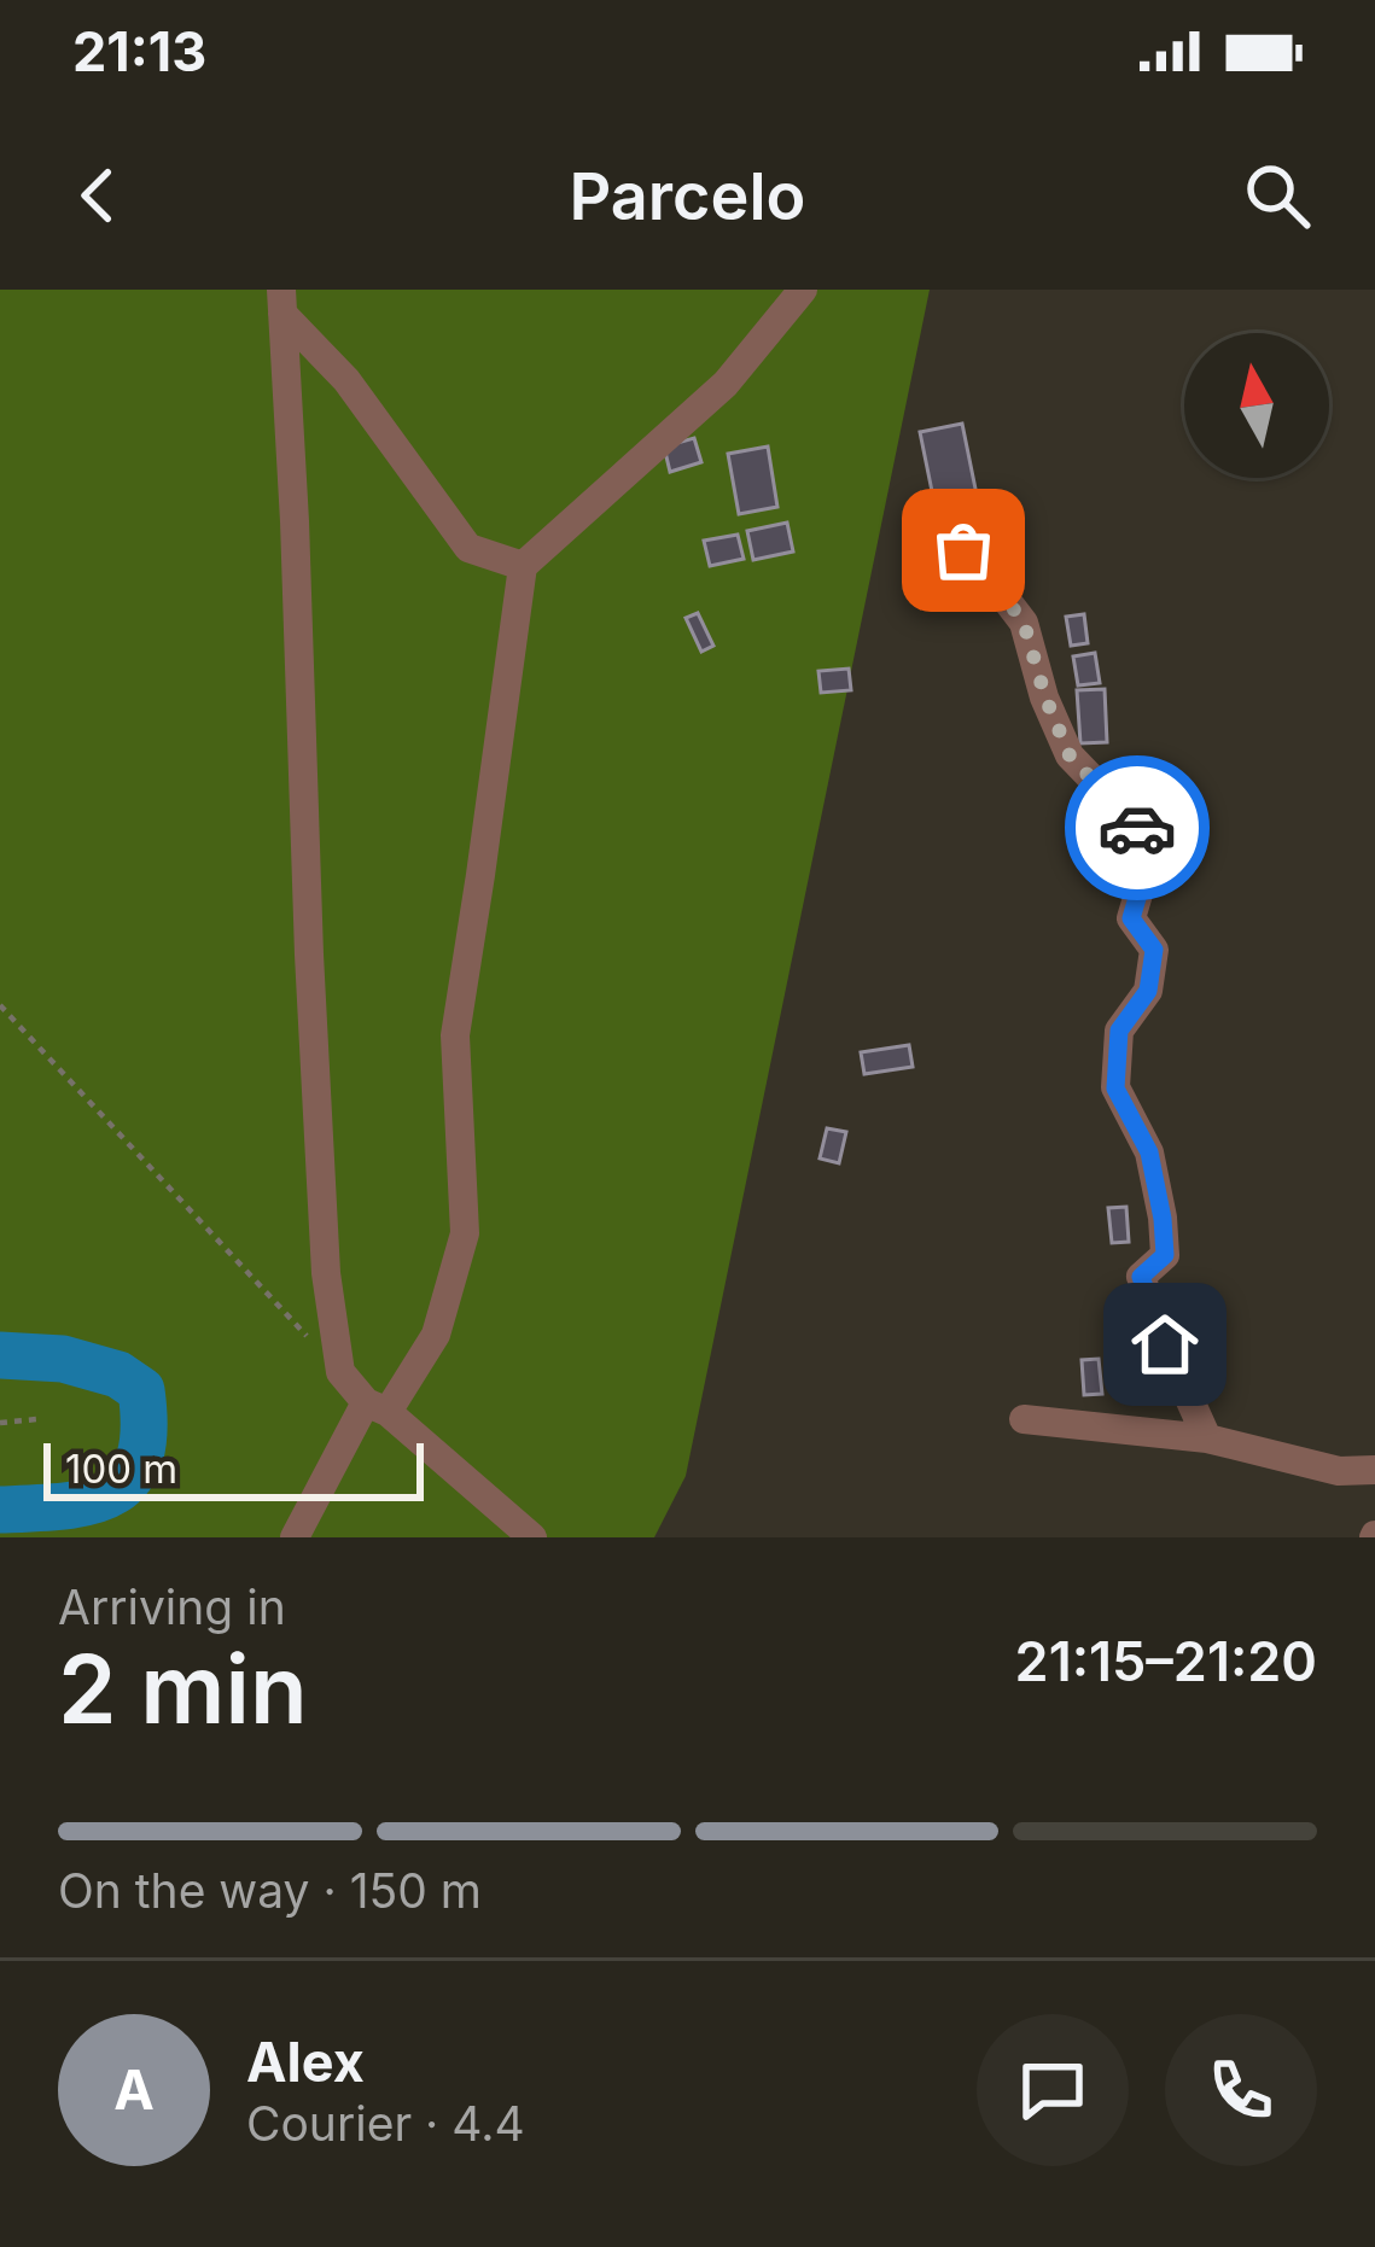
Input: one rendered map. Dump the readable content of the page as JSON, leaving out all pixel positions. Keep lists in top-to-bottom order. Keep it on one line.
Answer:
{"scale_bar":"100 m","north":"top","page":{"status":"21:13","header":"Parcelo","scale":"100 m","heading":["2 min","Arriving in","21:15–21:20"],"panel":["Alex","Courier · 4.4"],"bar":"On the way · 150 m","round":"A"}}
